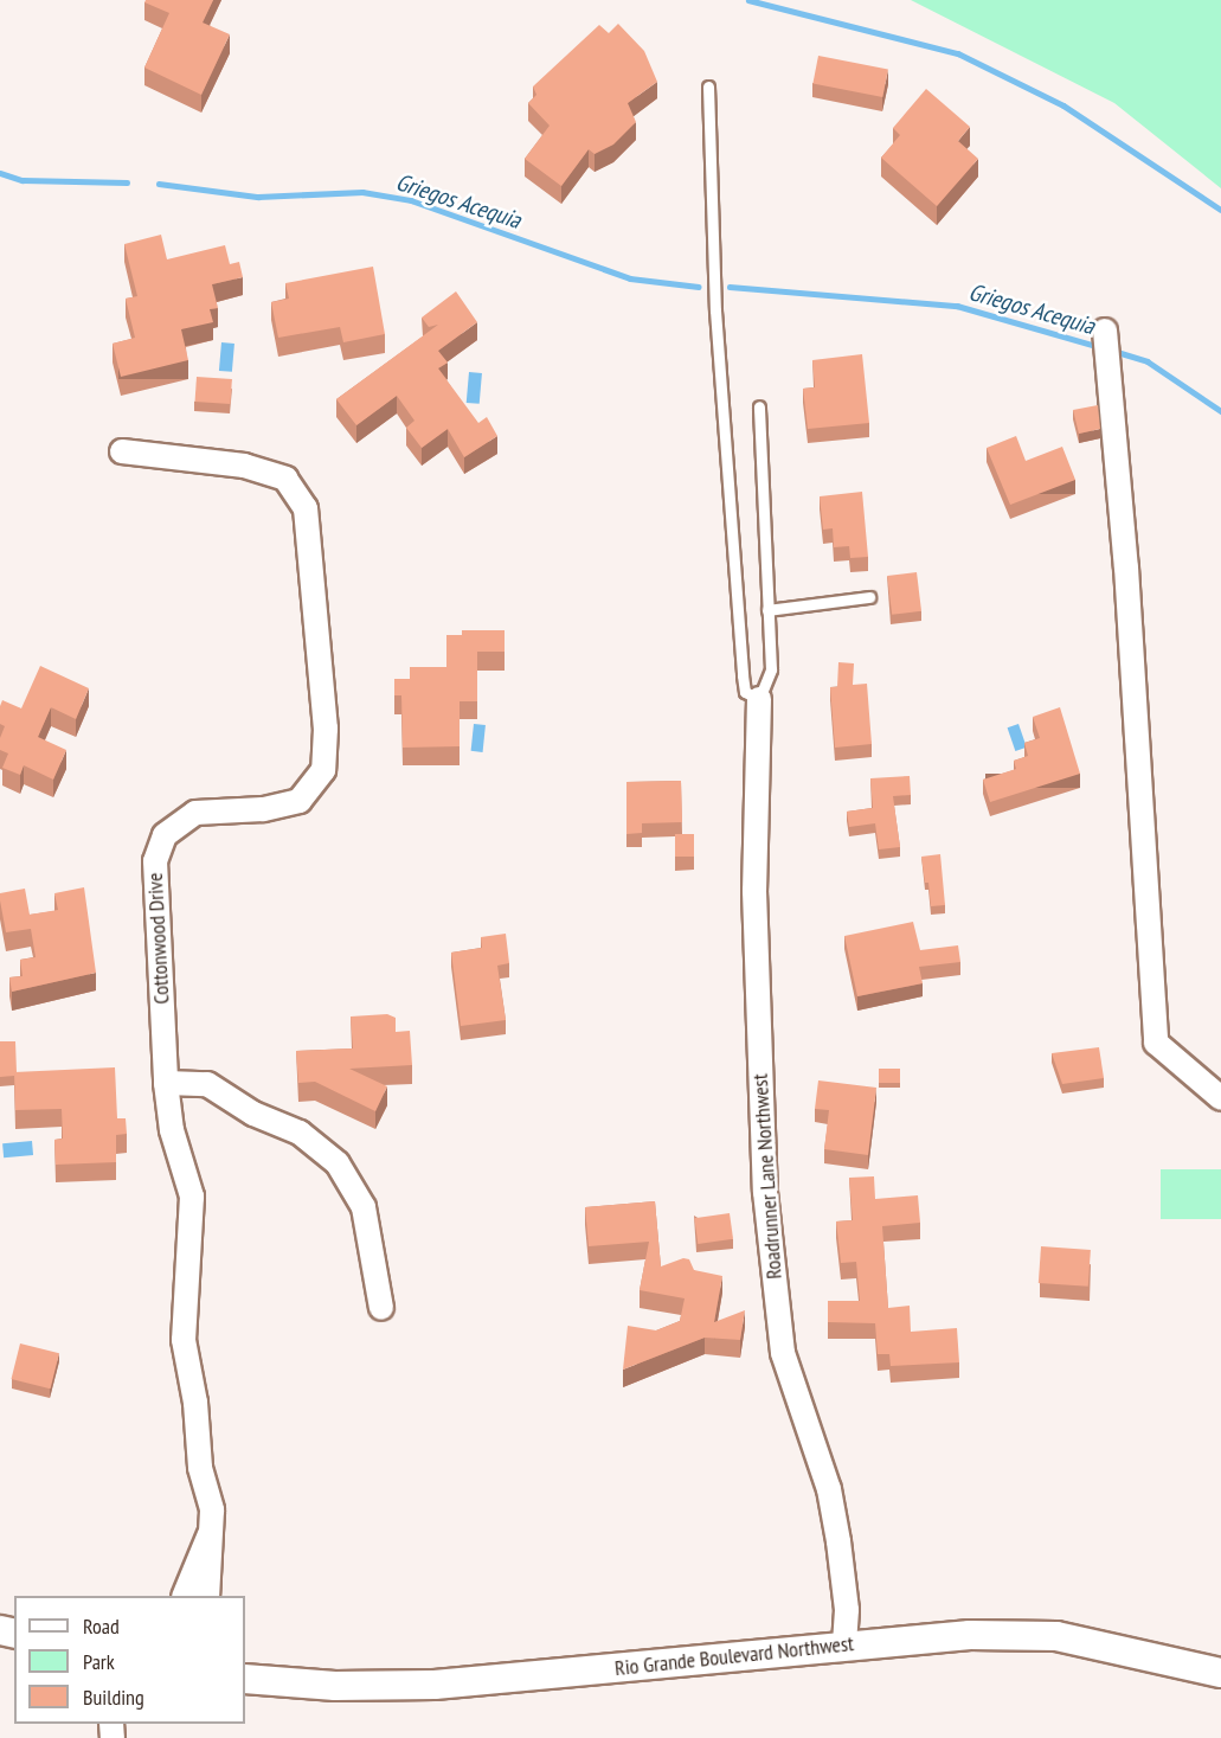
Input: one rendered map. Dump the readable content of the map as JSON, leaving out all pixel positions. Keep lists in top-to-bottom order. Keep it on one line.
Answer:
{"streets":{"street":["Cottonwood Drive","Roadrunner Lane Northwest","Rio Grande Boulevard Northwest"]},"crossings":[["Roadrunner Lane Northwest","Rio Grande Boulevard Northwest"]],"water":["Griegos Acequia"],"legend":["Road","Park","Building"]}
